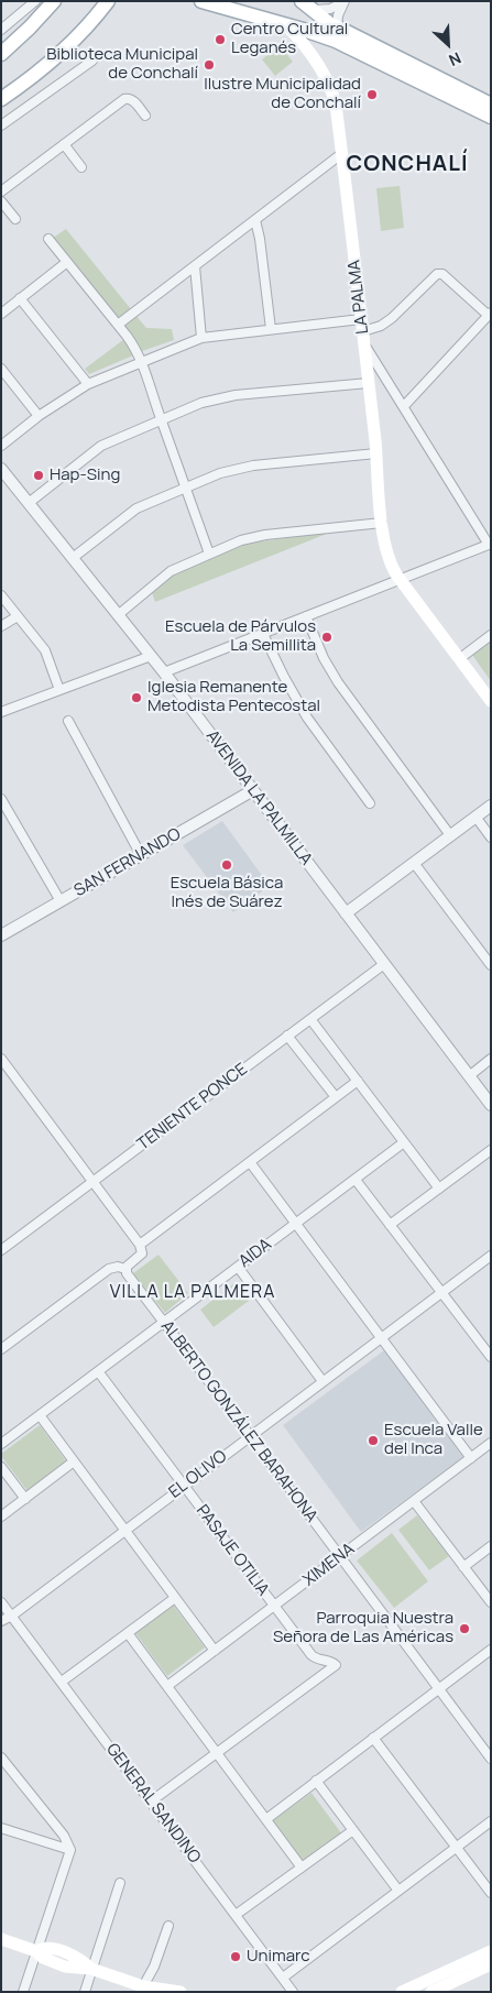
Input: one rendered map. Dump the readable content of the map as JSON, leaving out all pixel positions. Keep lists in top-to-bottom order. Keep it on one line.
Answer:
{"streets":{"main road":["LA PALMA"],"street":["AVENIDA LA PALMILLA","SAN FERNANDO","TENIENTE PONCE","AIDA","ALBERTO GONZÁLEZ BARAHONA","EL OLIVO","PASAJE OTILIA","XIMENA","GENERAL SANDINO"]},"crossings":[["AVENIDA LA PALMILLA","SAN FERNANDO"],["AVENIDA LA PALMILLA","TENIENTE PONCE"],["AIDA","ALBERTO GONZÁLEZ BARAHONA"],["AIDA","PASAJE OTILIA"],["ALBERTO GONZÁLEZ BARAHONA","EL OLIVO"],["ALBERTO GONZÁLEZ BARAHONA","XIMENA"],["EL OLIVO","PASAJE OTILIA"],["EL OLIVO","GENERAL SANDINO"],["PASAJE OTILIA","XIMENA"]],"districts":["CONCHALÍ","VILLA LA PALMERA"],"places":["Centro Cultural Leganés","Biblioteca Municipal de Conchalí","Ilustre Municipalidad de Conchalí","Hap-Sing","Escuela de Párvulos La Semillita","Iglesia Remanente Metodista Pentecostal","Escuela Básica Inés de Suárez","Escuela Valle del Inca","Parroquia Nuestra Señora de Las Américas","Unimarc"],"north":"bottom right"}
